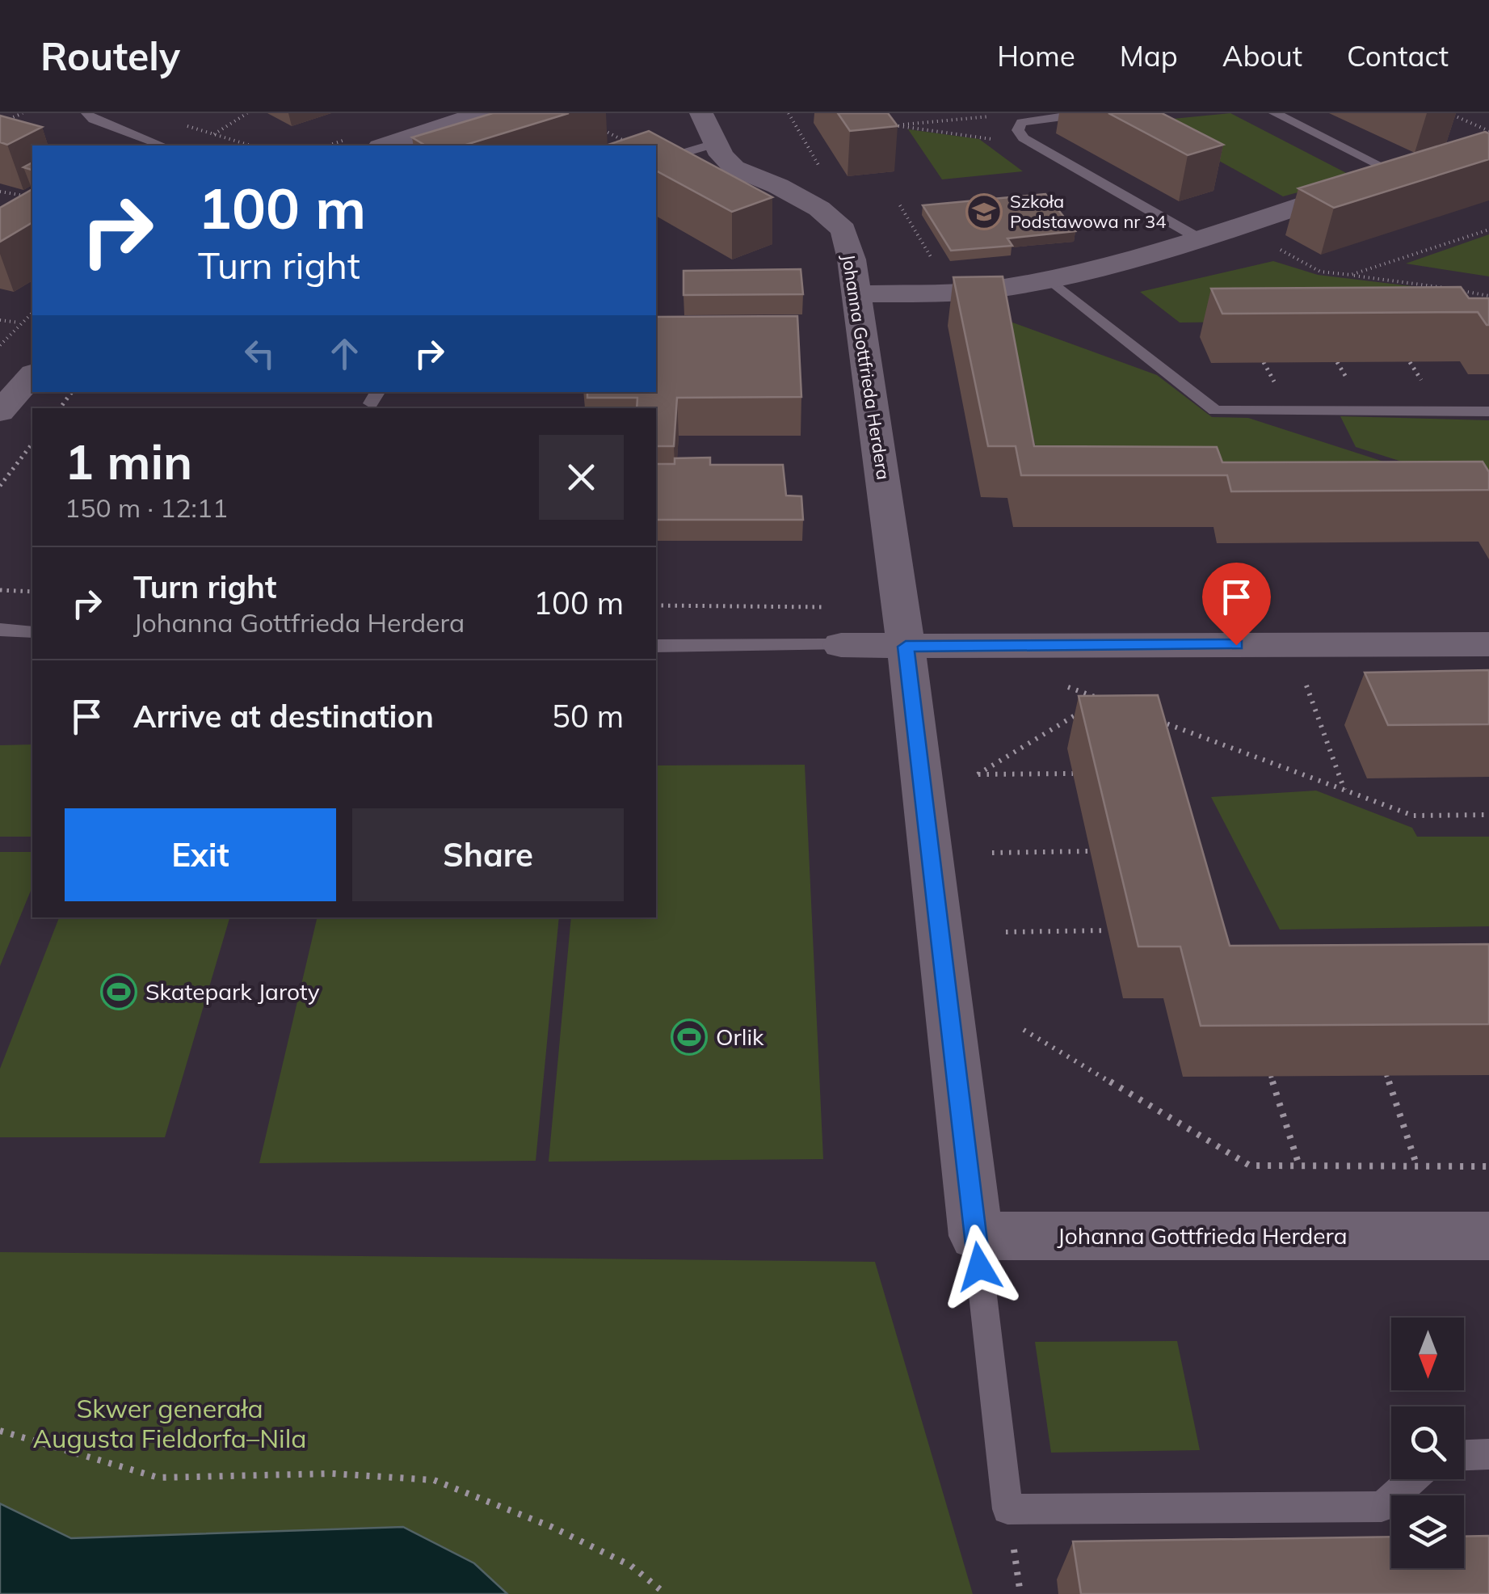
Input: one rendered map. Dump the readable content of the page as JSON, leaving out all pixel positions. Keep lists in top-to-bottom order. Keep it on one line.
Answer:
{"streets":{"street":["Johanna Gottfrieda Herdera"]},"parks":["Skwer generała Augusta Fieldorfa–Nila"],"places":{"school or university":["Szkoła Podstawowa nr 34"],"sports":["Skatepark Jaroty","Orlik"]},"north":"bottom","page":{"header":"Routely","nav":["Home","Map","About","Contact"],"turn":["100 m","Turn right"],"heading":["1 min","150 m · 12:11"],"list":[{"name":"Turn right","note":"Johanna Gottfrieda Herdera","value":"100 m"},{"name":"Arrive at destination","value":"50 m"}],"buttons":["Exit","Share"]}}
